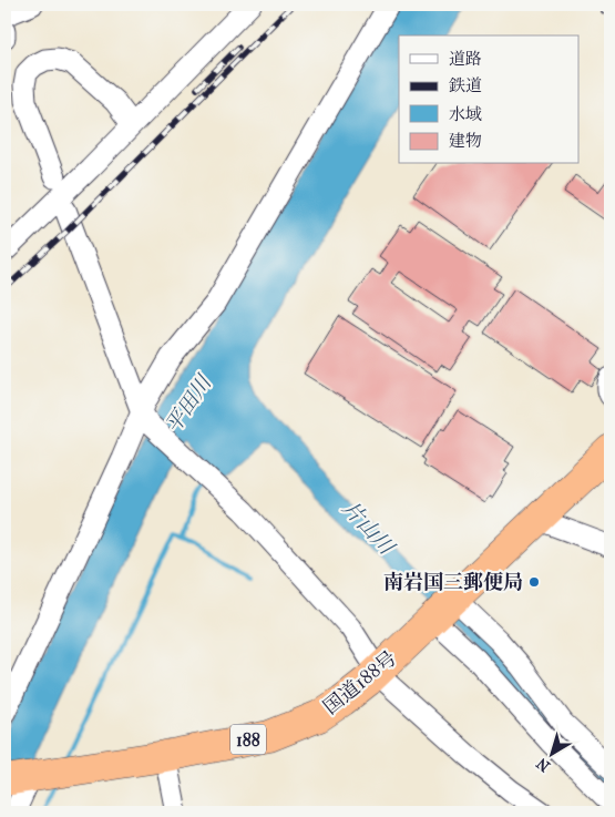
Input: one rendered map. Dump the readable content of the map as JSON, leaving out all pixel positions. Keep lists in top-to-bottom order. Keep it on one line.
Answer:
{"streets":{"highway":["国道188号","188"]},"water":["平田川","片山川"],"places":["南岩国三郵便局"],"legend":["道路","鉄道","水域","建物"],"north":"bottom left"}
